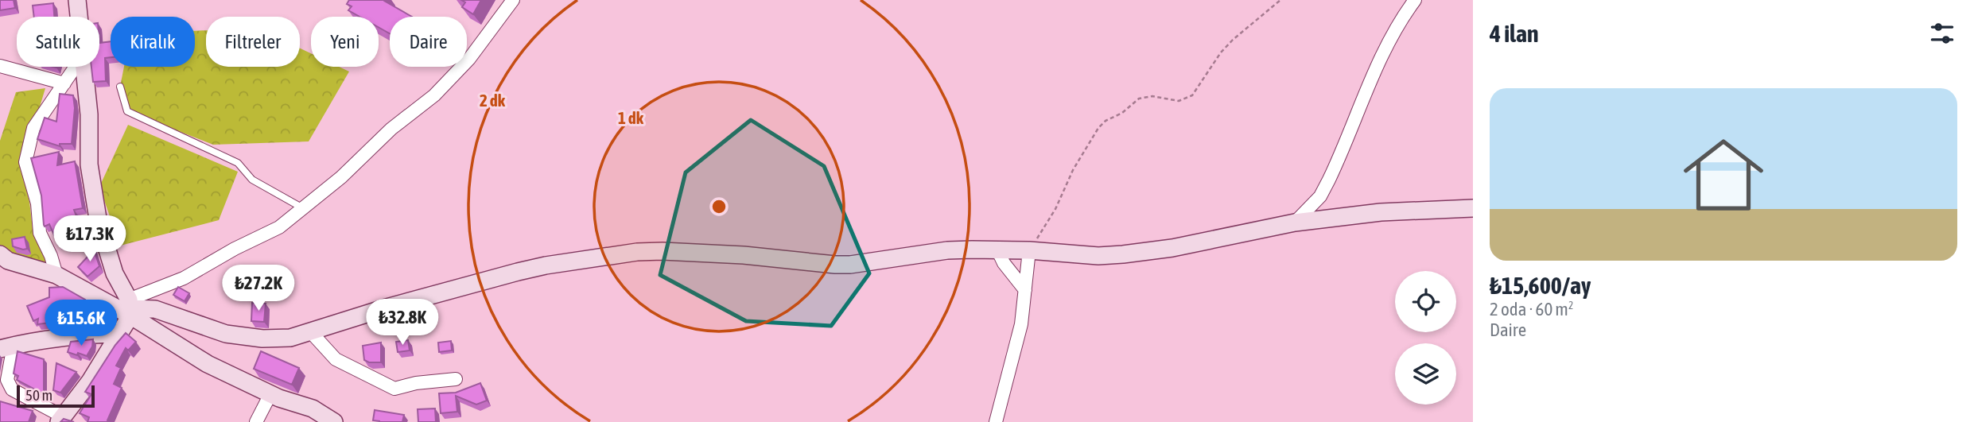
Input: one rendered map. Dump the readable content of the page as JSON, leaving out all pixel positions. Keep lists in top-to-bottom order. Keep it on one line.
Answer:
{"scale_bar":"50 m","page":{"heading":"4 ilan","chip":["Satılık","Kiralık","Filtreler","Yeni","Daire"],"list":[{"name":"₺15,600/ay","note":"2 oda · 60 m² · Daire"}],"price":["₺17.3K","₺27.2K","₺32.8K","₺15.6K"],"scale":"50 m"},"rings":["2 dk","1 dk"]}
